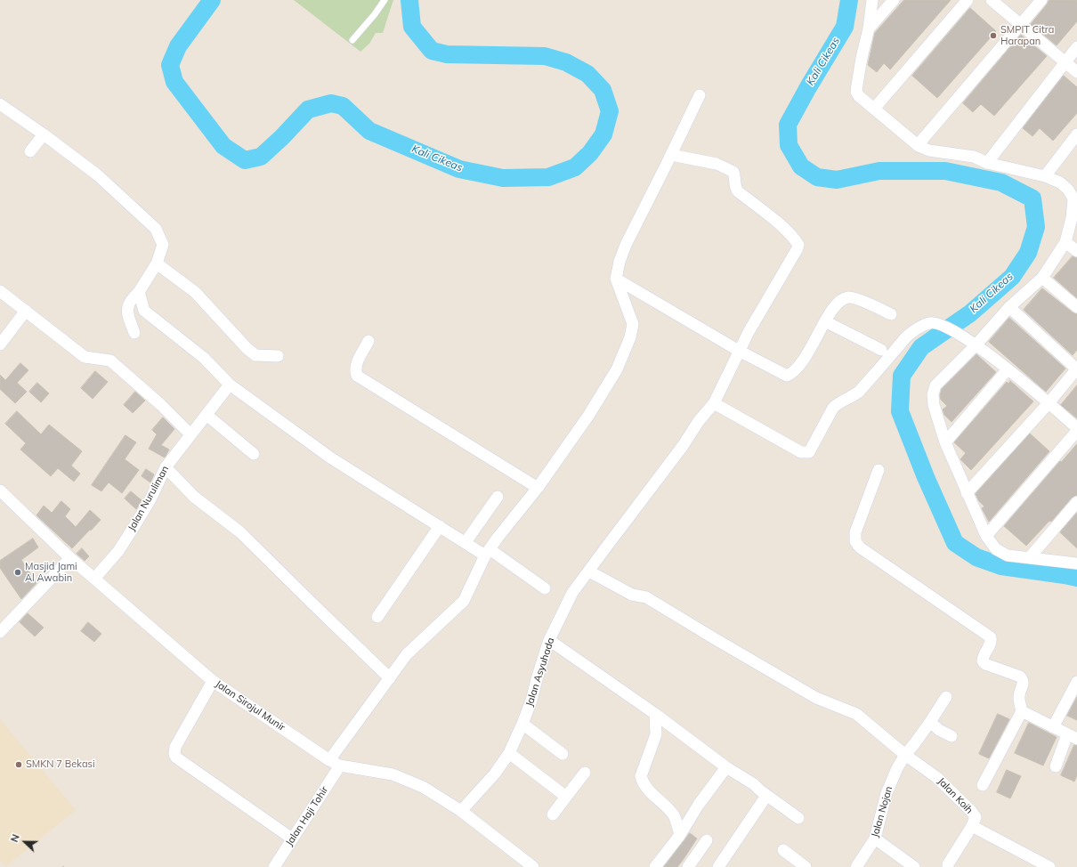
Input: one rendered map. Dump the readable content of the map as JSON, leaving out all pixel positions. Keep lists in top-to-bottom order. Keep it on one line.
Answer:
{"streets":{"street":["Jalan Nuruliman","Jalan Asyuhada","Jalan Sirojul Munir","Jalan Koih","Jalan Nojan","Jalan Haji Tohir"]},"crossings":[["Jalan Nuruliman","Jalan Sirojul Munir"],["Jalan Asyuhada","Jalan Sirojul Munir"],["Jalan Sirojul Munir","Jalan Haji Tohir"],["Jalan Koih","Jalan Nojan"]],"water":["Kali Cikeas"],"places":["SMPIT Citra Harapan","Masjid Jami Al Awabin","SMKN 7 Bekasi"],"north":"left"}
